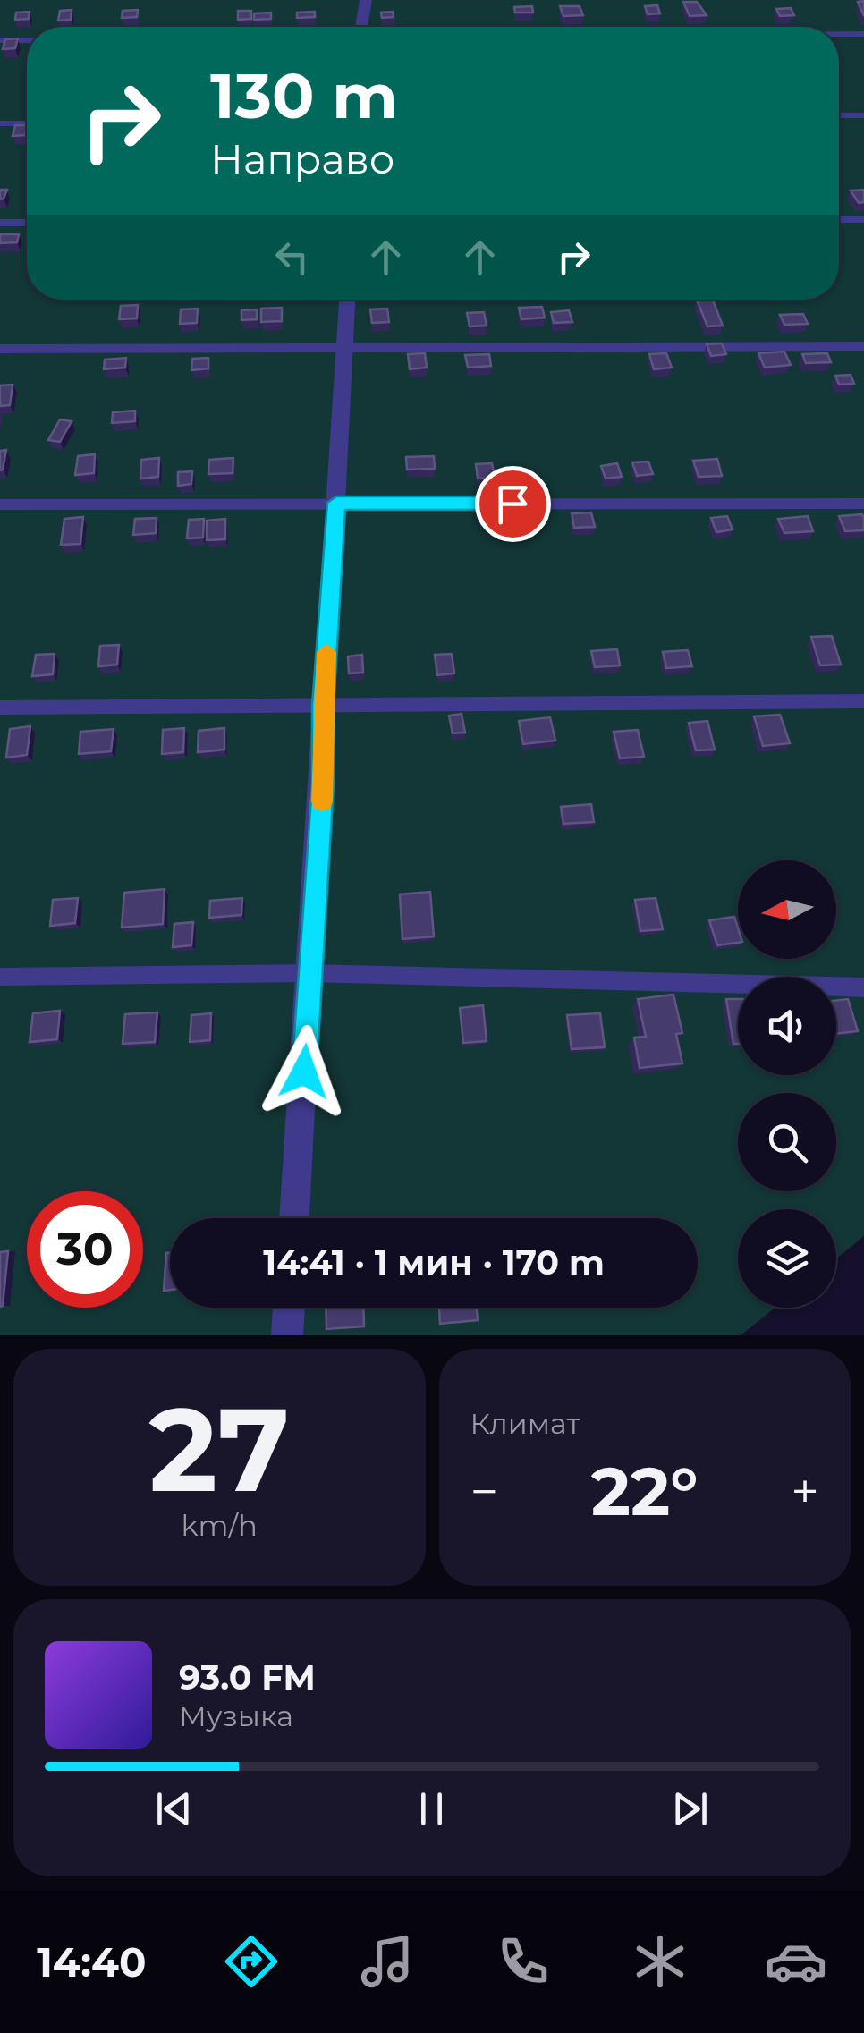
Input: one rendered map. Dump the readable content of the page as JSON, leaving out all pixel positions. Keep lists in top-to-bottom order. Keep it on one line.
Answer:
{"north":"left","page":{"turn":["130 m","Направо"],"limit":"30","trip":"14:41 · 1 мин · 170 m","tile":[["27","km/h"],"Климат"],"heat":["−","22°","+"],"song":["93.0 FM","Музыка"],"tabs":"14:40"}}
